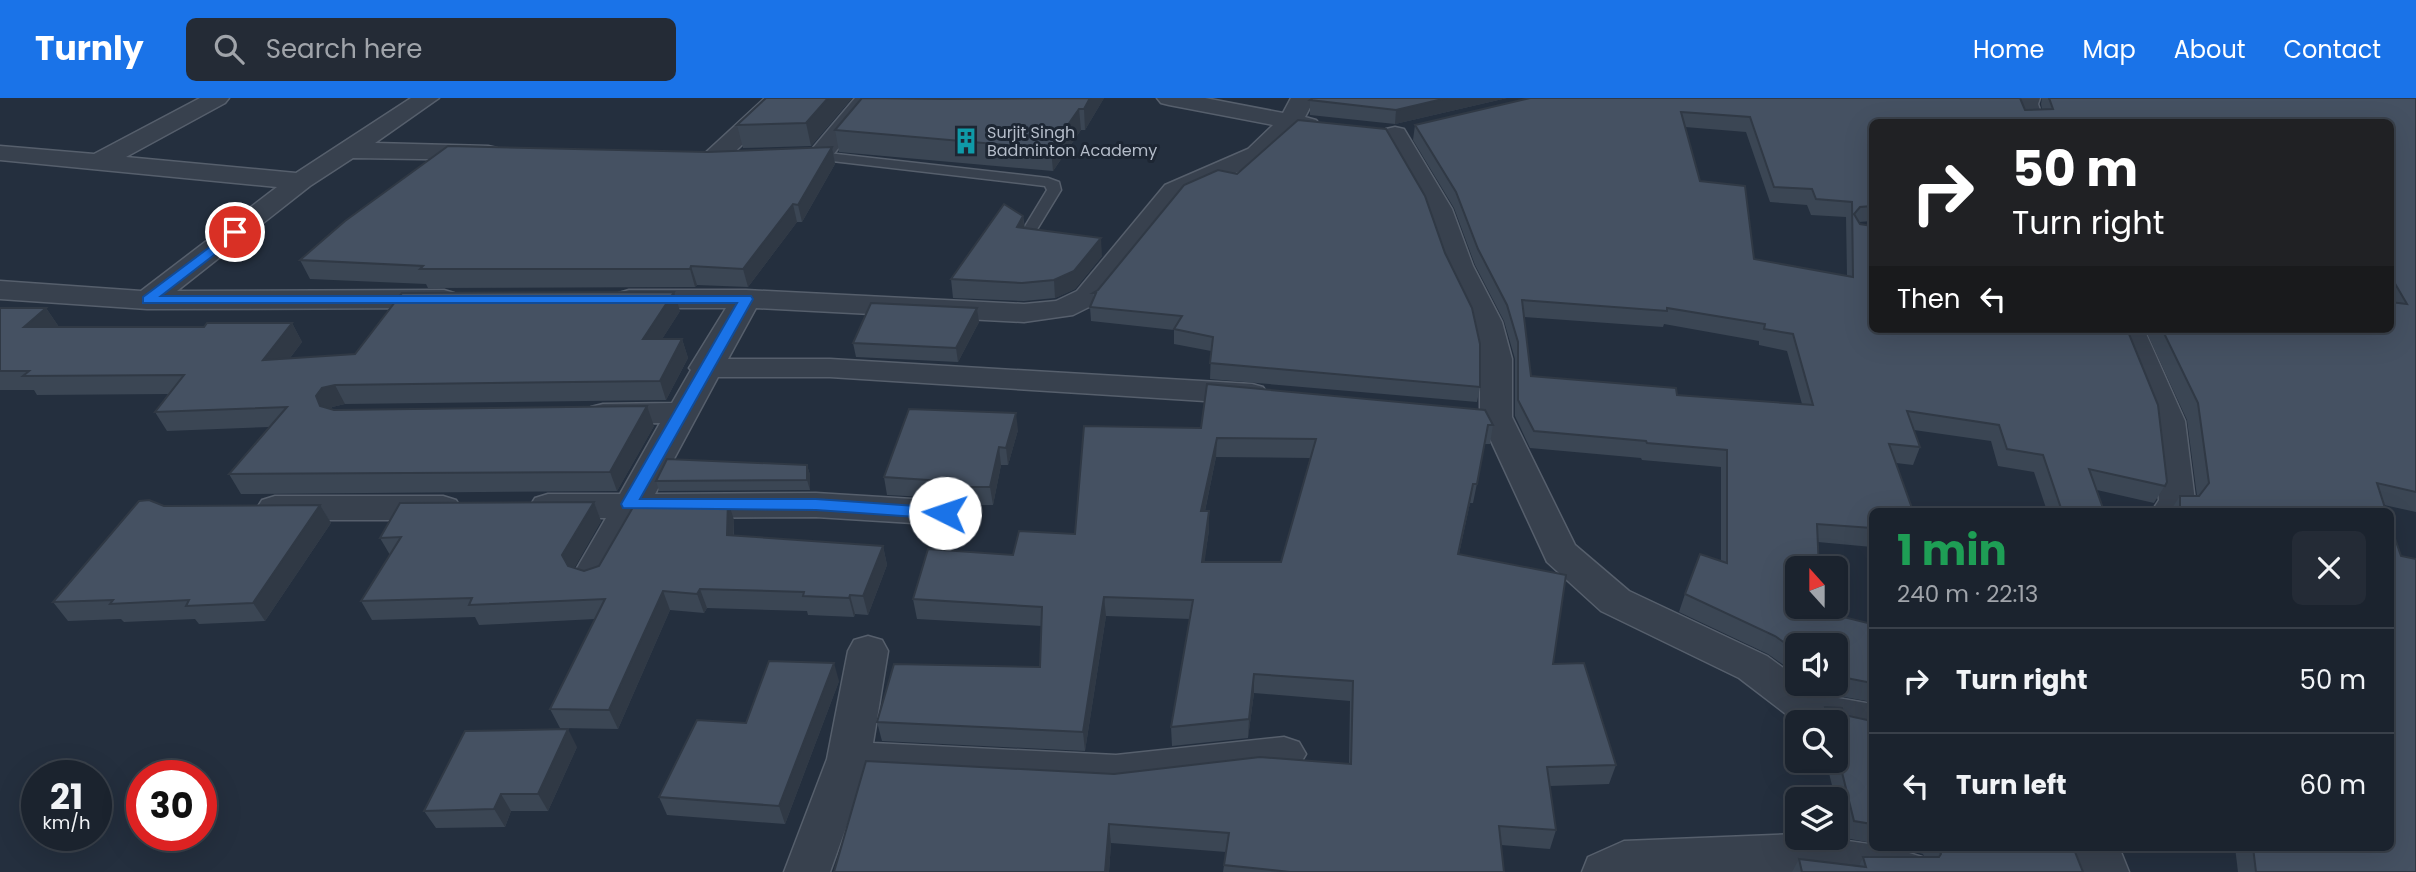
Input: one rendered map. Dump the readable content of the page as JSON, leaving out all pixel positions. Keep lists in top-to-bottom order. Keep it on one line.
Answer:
{"places":{"building":["Surjit Singh Badminton Academy"]},"north":"top","page":{"header":"Turnly","search":"Search here","nav":["Home","Map","About","Contact"],"turn":["50 m","Turn right"],"then":"Then","heading":["1 min","240 m · 22:13"],"list":[{"name":"Turn right","value":"50 m"},{"name":"Turn left","value":"60 m"}],"speed":"21 km/h","limit":"30"}}
